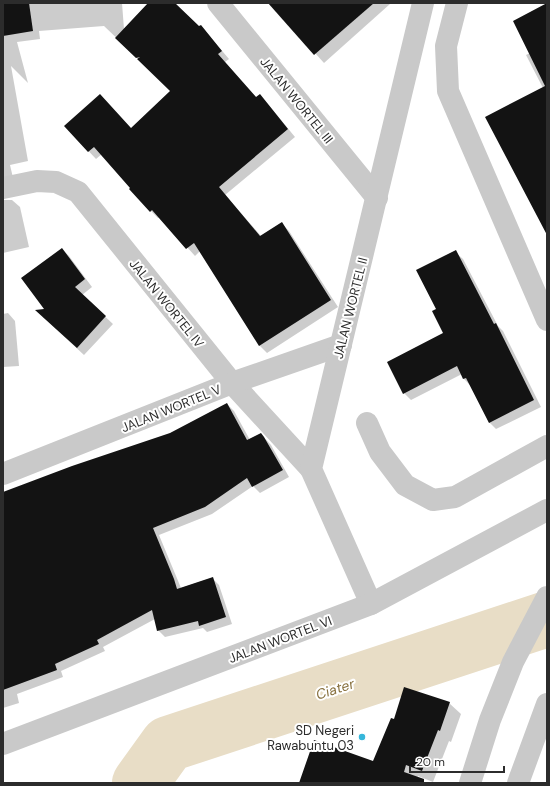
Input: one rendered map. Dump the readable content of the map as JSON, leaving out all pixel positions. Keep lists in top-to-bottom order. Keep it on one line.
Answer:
{"streets":{"street":["JALAN WORTEL III","JALAN WORTEL IV","JALAN WORTEL II","JALAN WORTEL V","JALAN WORTEL VI"]},"crossings":[["JALAN WORTEL III","JALAN WORTEL II"],["JALAN WORTEL IV","JALAN WORTEL II"],["JALAN WORTEL IV","JALAN WORTEL V"],["JALAN WORTEL II","JALAN WORTEL V"]],"water":["Ciater"],"places":["SD Negeri Rawabuntu 03"],"scale_bar":"20 m"}
